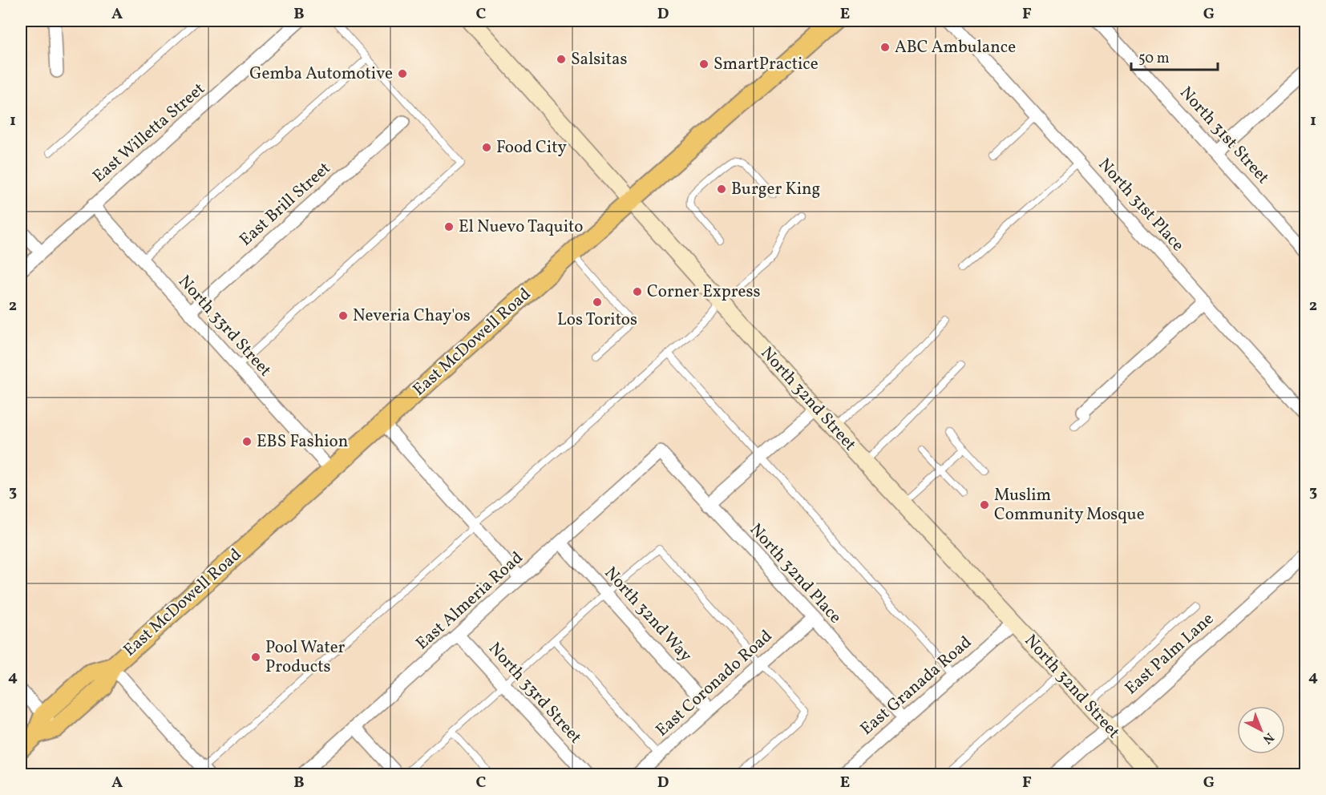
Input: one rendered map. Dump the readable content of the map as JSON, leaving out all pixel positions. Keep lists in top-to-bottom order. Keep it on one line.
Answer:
{"streets":{"main road":["East McDowell Road","North 32nd Street"],"street":["East Willetta Street","North 31st Street","East Brill Street","North 31st Place","North 33rd Street","North 32nd Place","East Almeria Road","North 32nd Way","East Palm Lane","East Coronado Road","East Granada Road"]},"crossings":[["East Willetta Street","North 33rd Street"],["East Brill Street","North 33rd Street"],["North 33rd Street","East McDowell Road"],["North 33rd Street","East Almeria Road"],["East McDowell Road","North 32nd Street"],["North 32nd Street","East Palm Lane"],["North 32nd Street","East Granada Road"],["North 32nd Place","East Almeria Road"],["North 32nd Place","East Coronado Road"],["North 32nd Place","East Granada Road"],["East Almeria Road","North 32nd Way"],["North 32nd Way","East Coronado Road"]],"places":["ABC Ambulance","Salsitas","SmartPractice","Gemba Automotive","Food City","Burger King","El Nuevo Taquito","Corner Express","Los Toritos","Neveria Chay'os","EBS Fashion","Muslim Community Mosque","Pool Water Products"],"scale_bar":"50 m","north":"bottom right","grid":{"columns":["A","B","C","D","E","F","G"],"rows":["1","2","3","4"]}}
